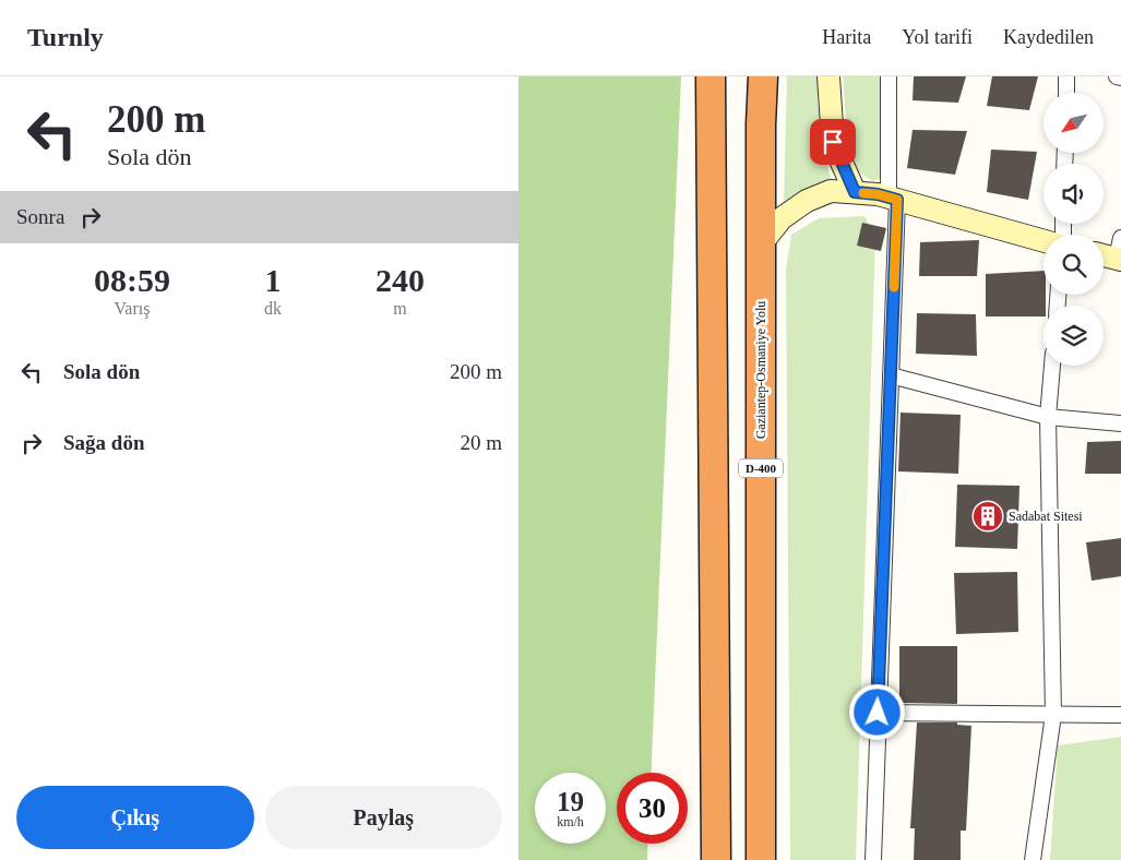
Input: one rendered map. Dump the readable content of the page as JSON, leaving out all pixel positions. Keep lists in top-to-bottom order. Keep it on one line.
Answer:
{"streets":{"highway":["Gaziantep-Osmaniye Yolu","D-400"]},"places":{"building":["Sadabat Sitesi"]},"north":"bottom left","page":{"header":"Turnly","nav":["Harita","Yol tarifi","Kaydedilen"],"turn":["200 m","Sola dön"],"then":"Sonra","eta":["08:59","Varış","1","dk","240","m"],"list":[{"name":"Sola dön","value":"200 m"},{"name":"Sağa dön","value":"20 m"}],"speed":"19 km/h","limit":"30","buttons":["Çıkış","Paylaş"]}}
